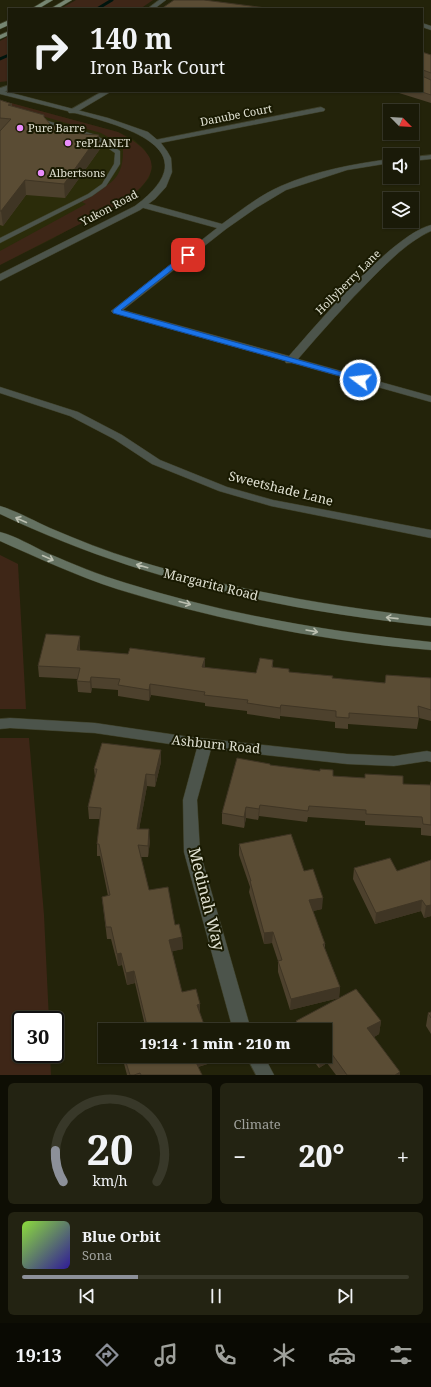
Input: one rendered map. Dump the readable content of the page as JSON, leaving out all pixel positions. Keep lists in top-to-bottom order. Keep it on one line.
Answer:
{"streets":{"main road":["Margarita Road"],"street":["Danube Court","Yukon Road","Hollyberry Lane","Sweetshade Lane","Ashburn Road","Medinah Way"]},"crossings":[["Danube Court","Yukon Road"],["Ashburn Road","Medinah Way"]],"places":["Pure Barre","rePLANET","Albertsons"],"north":"bottom right","page":{"turn":["140 m","Iron Bark Court"],"limit":"30","trip":"19:14 · 1 min · 210 m","tile":"Climate","heat":["−","20°","+"],"song":["Blue Orbit","Sona"],"tabs":"19:13","gauge":["20","km/h"]}}
